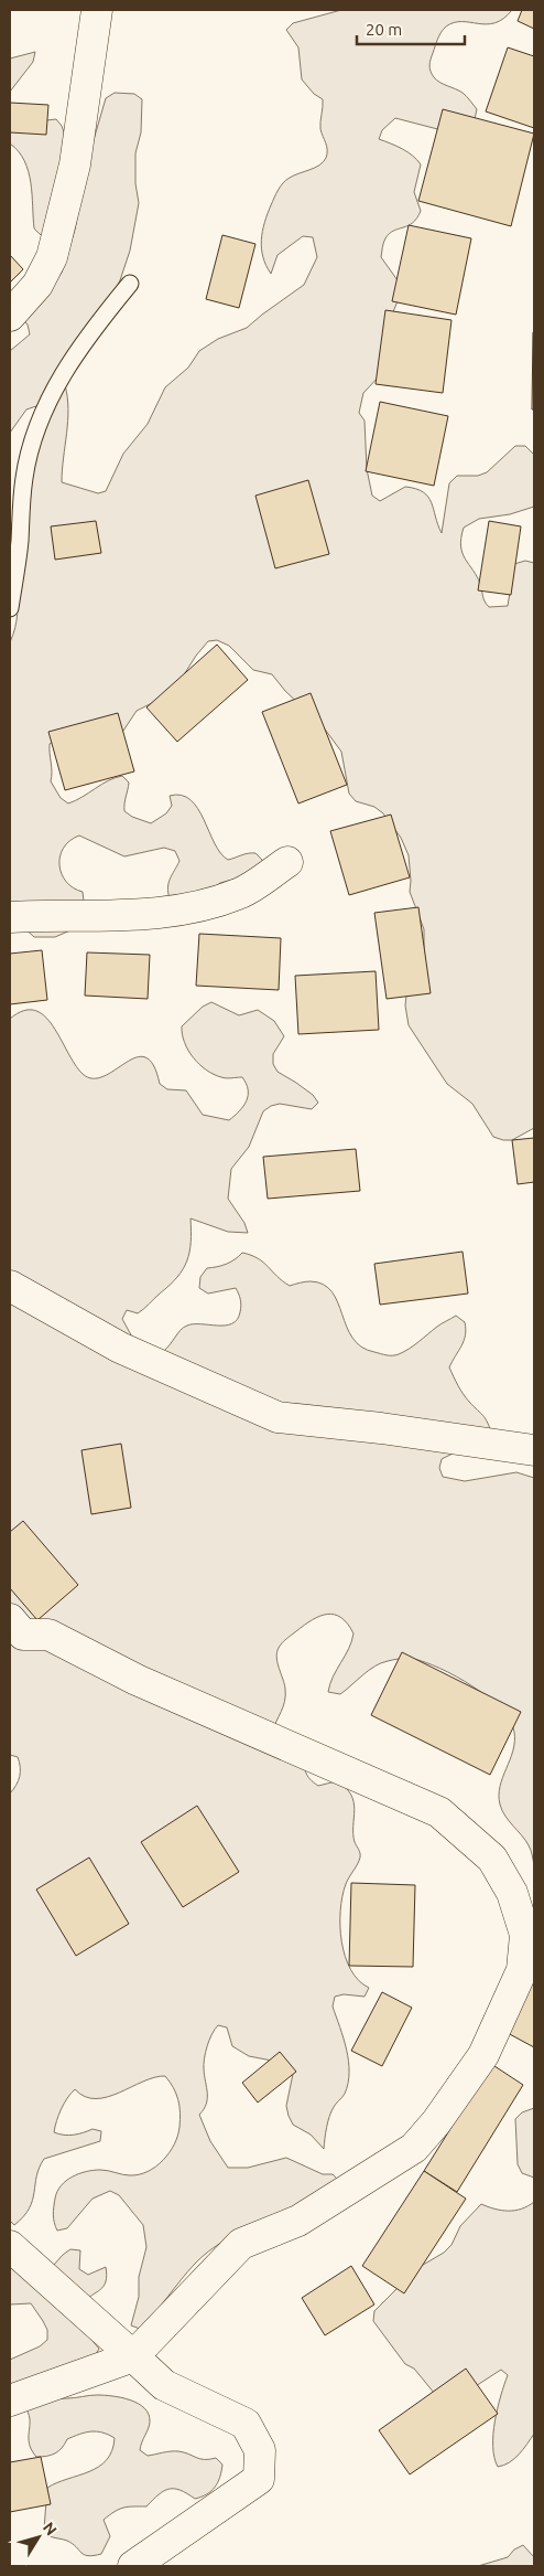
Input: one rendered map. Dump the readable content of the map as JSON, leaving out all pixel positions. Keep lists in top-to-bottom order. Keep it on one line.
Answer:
{"scale_bar":"20 m","north":"top right"}
